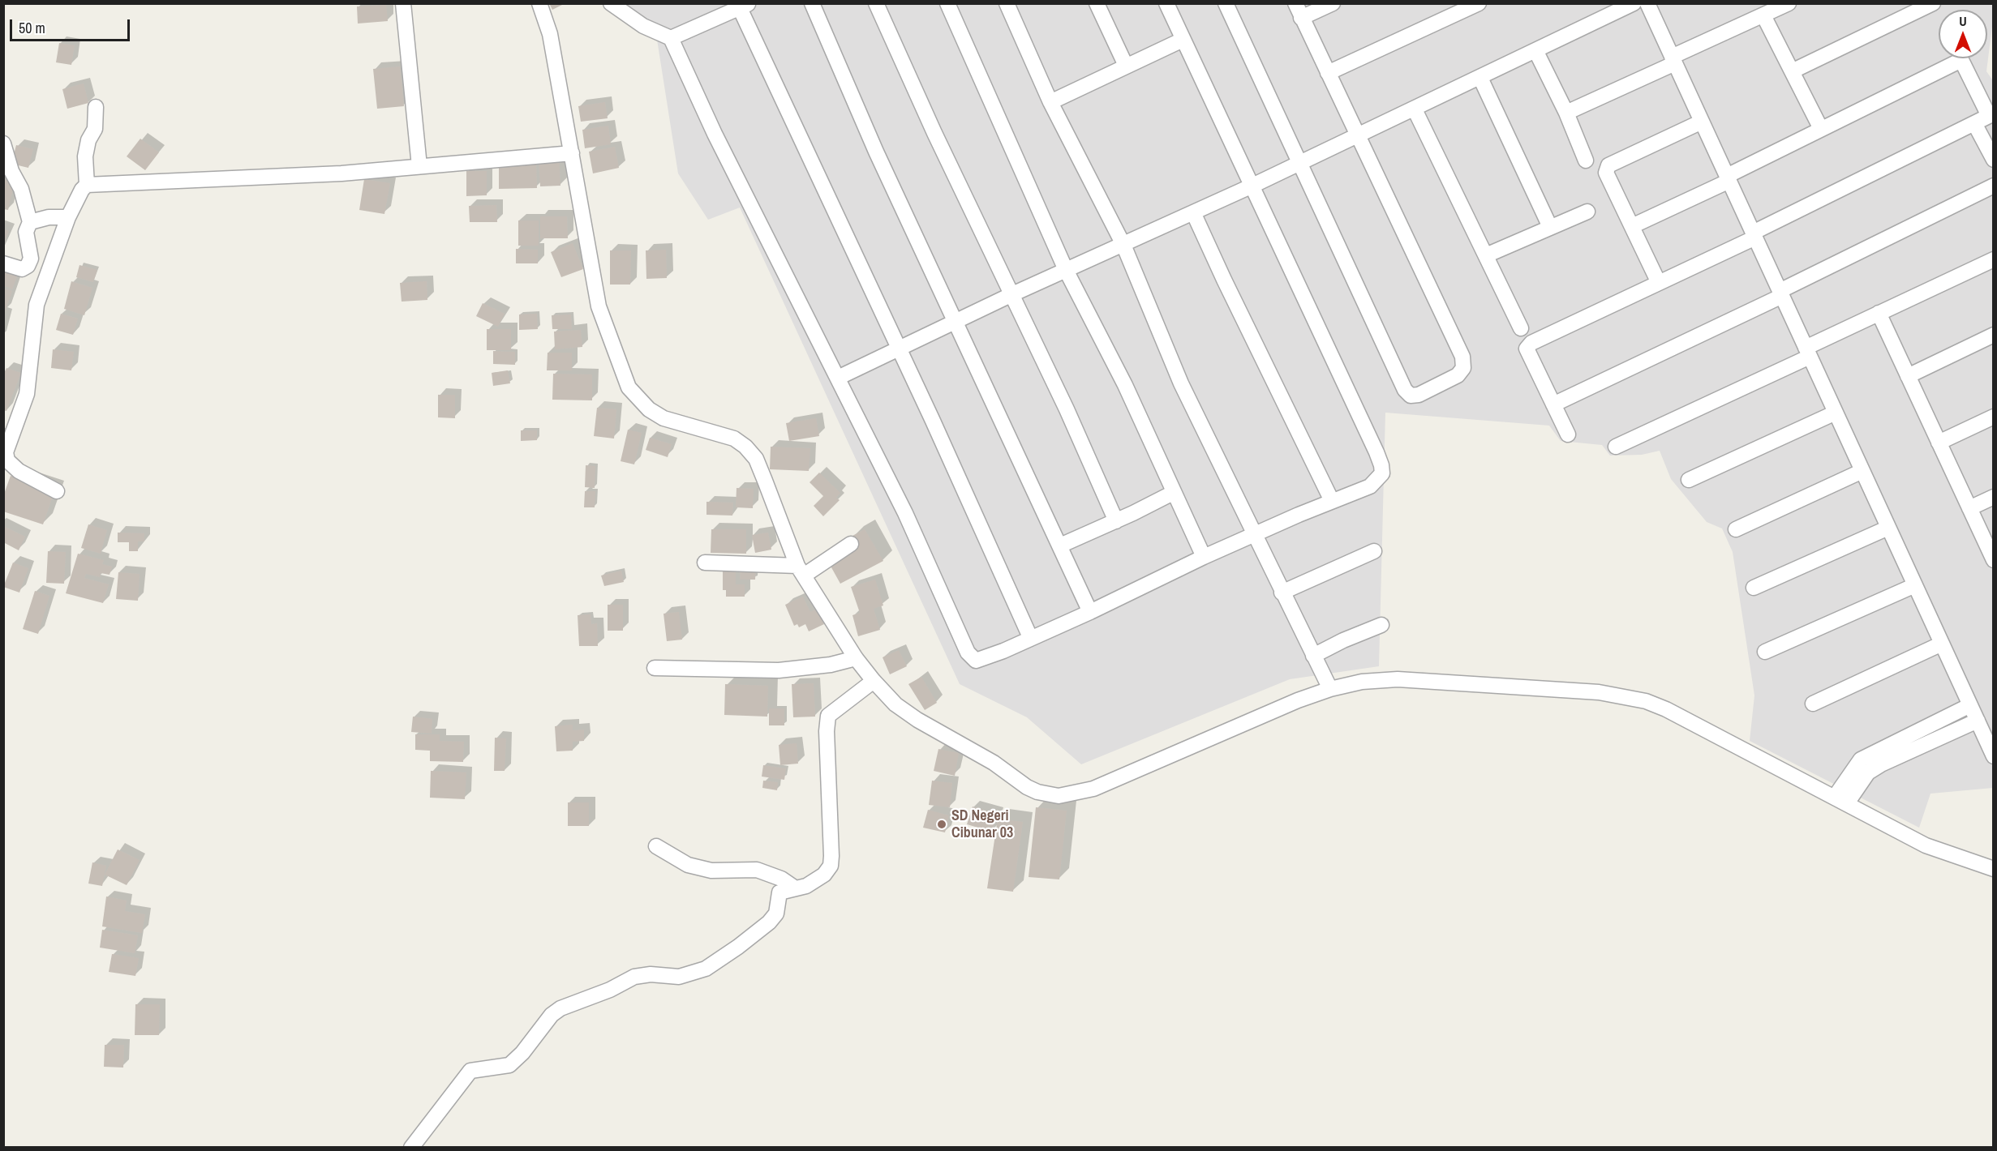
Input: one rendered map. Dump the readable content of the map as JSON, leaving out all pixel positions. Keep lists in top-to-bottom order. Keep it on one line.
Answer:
{"places":["SD Negeri Cibunar 03"],"scale_bar":"50 m","north":"top"}
